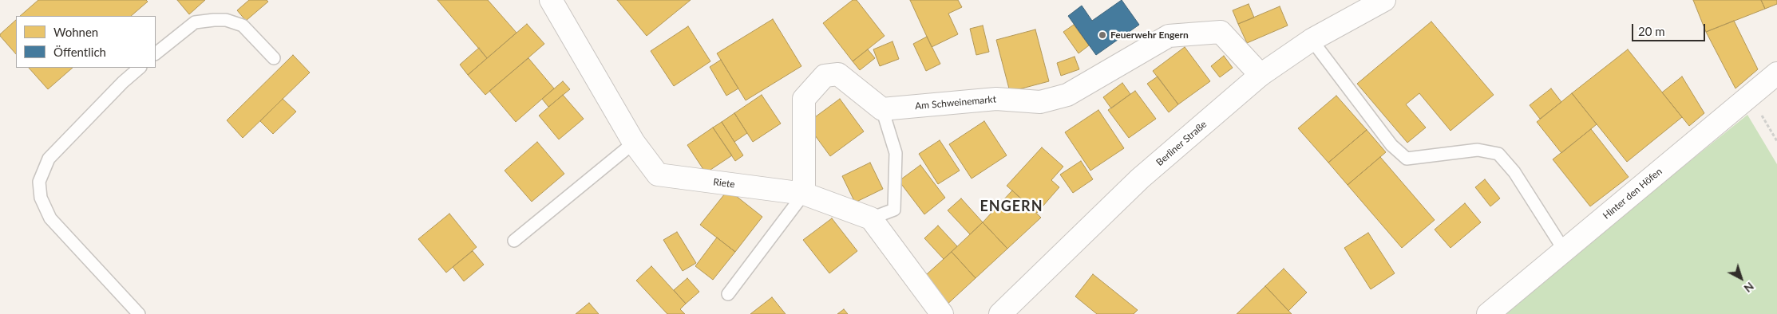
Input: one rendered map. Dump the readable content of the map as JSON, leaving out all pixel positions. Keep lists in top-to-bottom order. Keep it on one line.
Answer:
{"streets":{"street":["Am Schweinemarkt","Berliner Straße","Riete","Hinter den Höfen"]},"crossings":[["Am Schweinemarkt","Berliner Straße"]],"districts":["ENGERN"],"places":["Feuerwehr Engern"],"legend":["Wohnen","Öffentlich"],"scale_bar":"20 m","north":"bottom right"}
